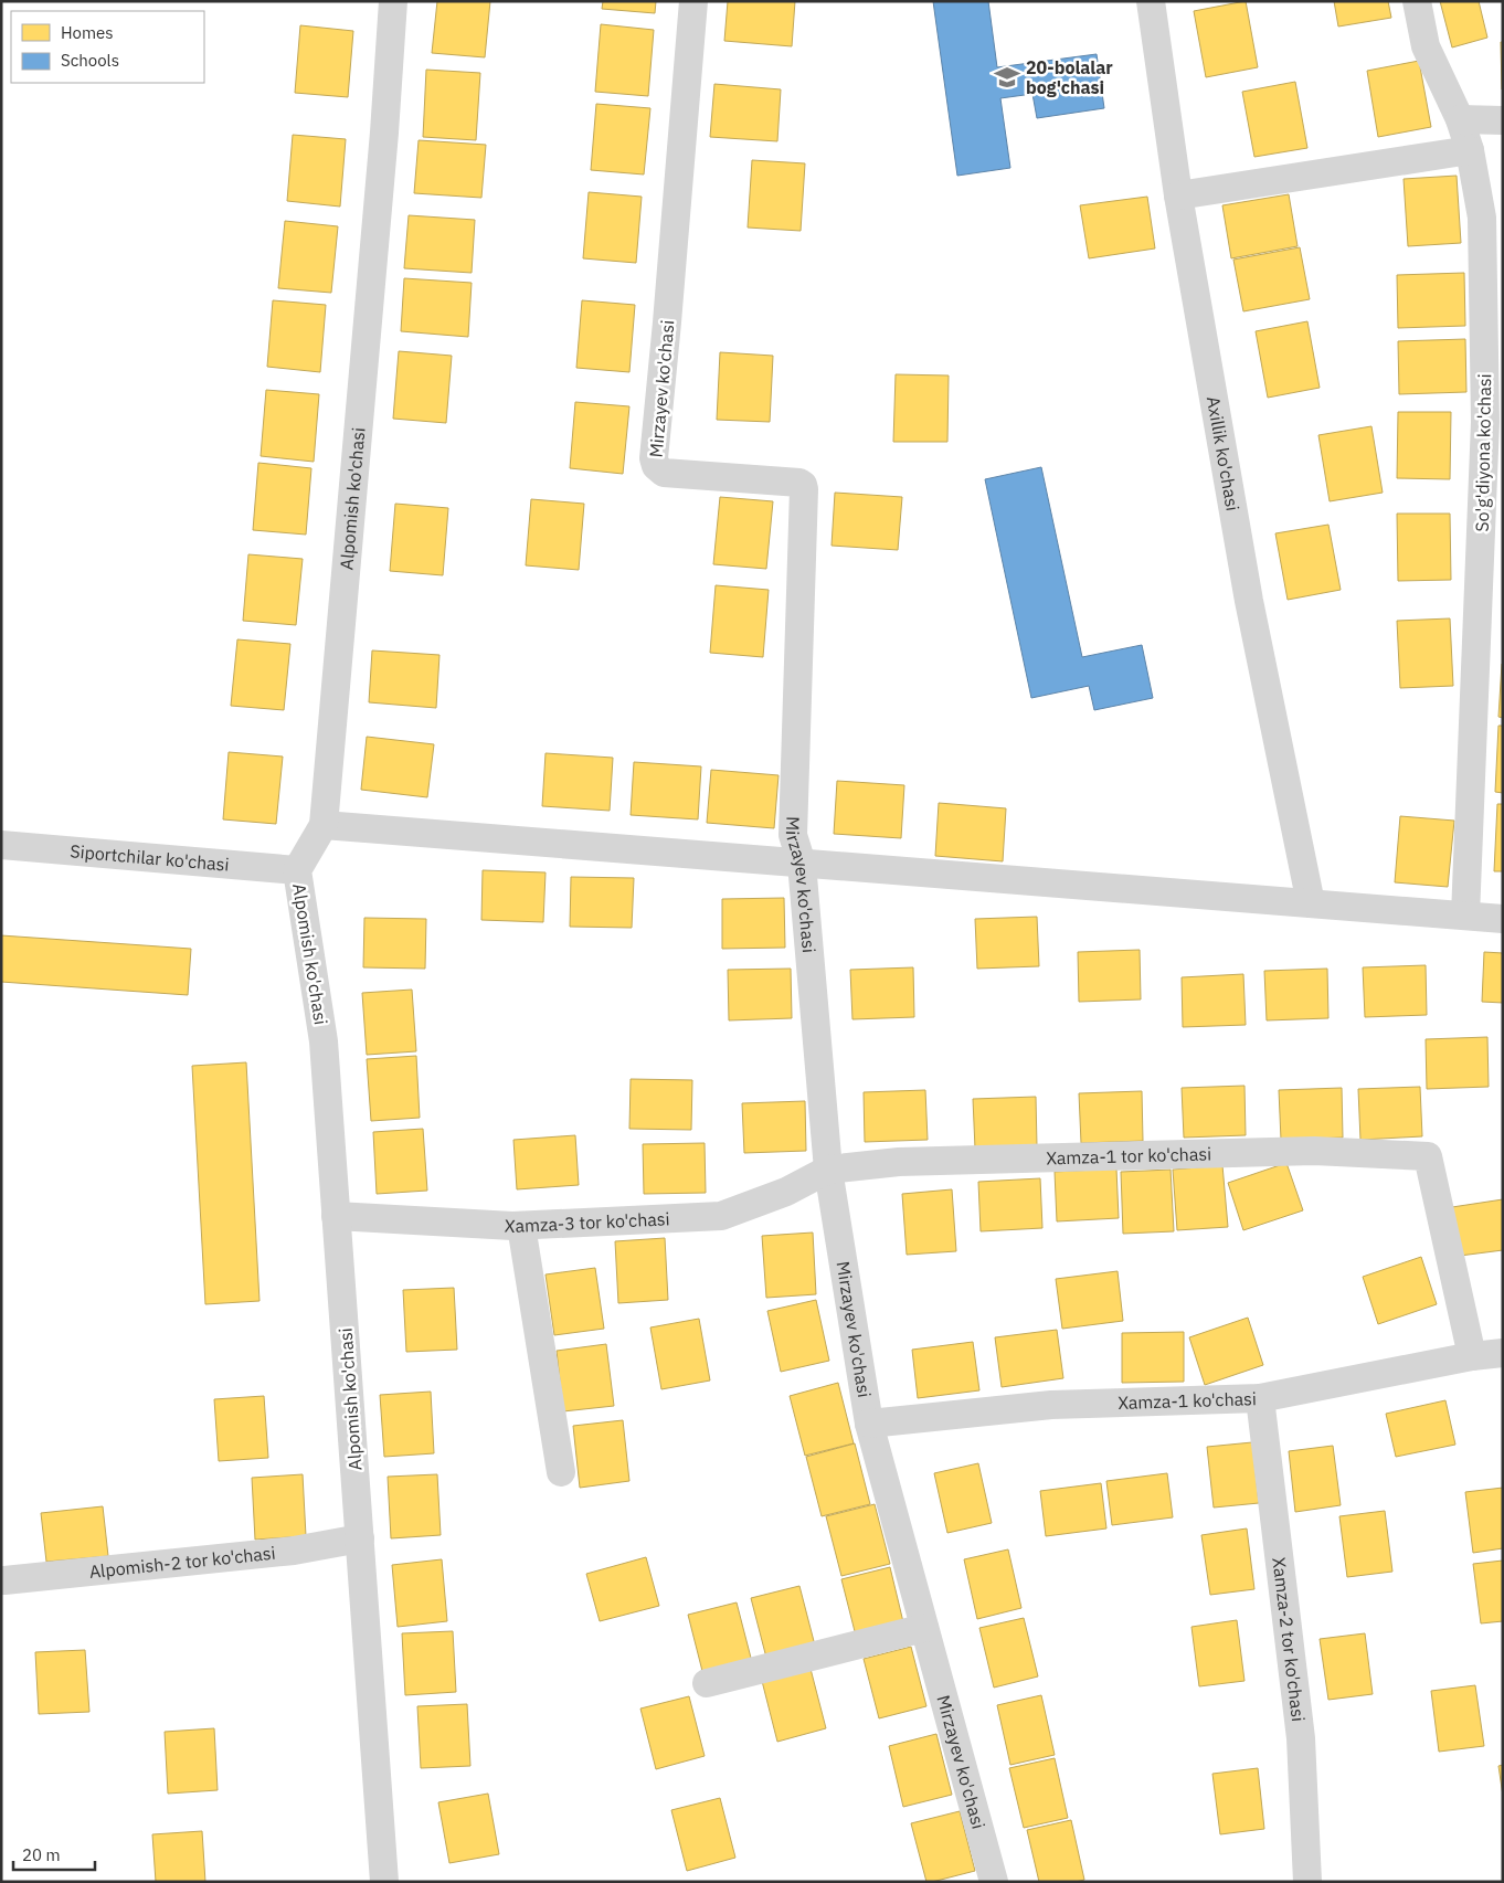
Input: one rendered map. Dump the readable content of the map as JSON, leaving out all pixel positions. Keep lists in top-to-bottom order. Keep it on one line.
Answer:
{"streets":{"street":["Mirzayev ko'chasi","So'g'diyona ko'chasi","Axillik ko'chasi","Alpomish ko'chasi","Siportchilar ko'chasi","Xamza-1 tor ko'chasi","Xamza-3 tor ko'chasi","Xamza-1 ko'chasi","Alpomish-2 tor ko'chasi","Xamza-2 tor ko'chasi"]},"crossings":[["Mirzayev ko'chasi","Xamza-1 tor ko'chasi"],["Mirzayev ko'chasi","Xamza-3 tor ko'chasi"],["Mirzayev ko'chasi","Xamza-1 ko'chasi"],["Alpomish ko'chasi","Siportchilar ko'chasi"],["Alpomish ko'chasi","Xamza-3 tor ko'chasi"],["Alpomish ko'chasi","Alpomish-2 tor ko'chasi"],["Xamza-1 tor ko'chasi","Xamza-3 tor ko'chasi"],["Xamza-1 tor ko'chasi","Xamza-1 ko'chasi"],["Xamza-1 ko'chasi","Xamza-2 tor ko'chasi"]],"places":{"school or university":["20-bolalar bog'chasi"]},"legend":["Homes","Schools"],"scale_bar":"20 m"}
